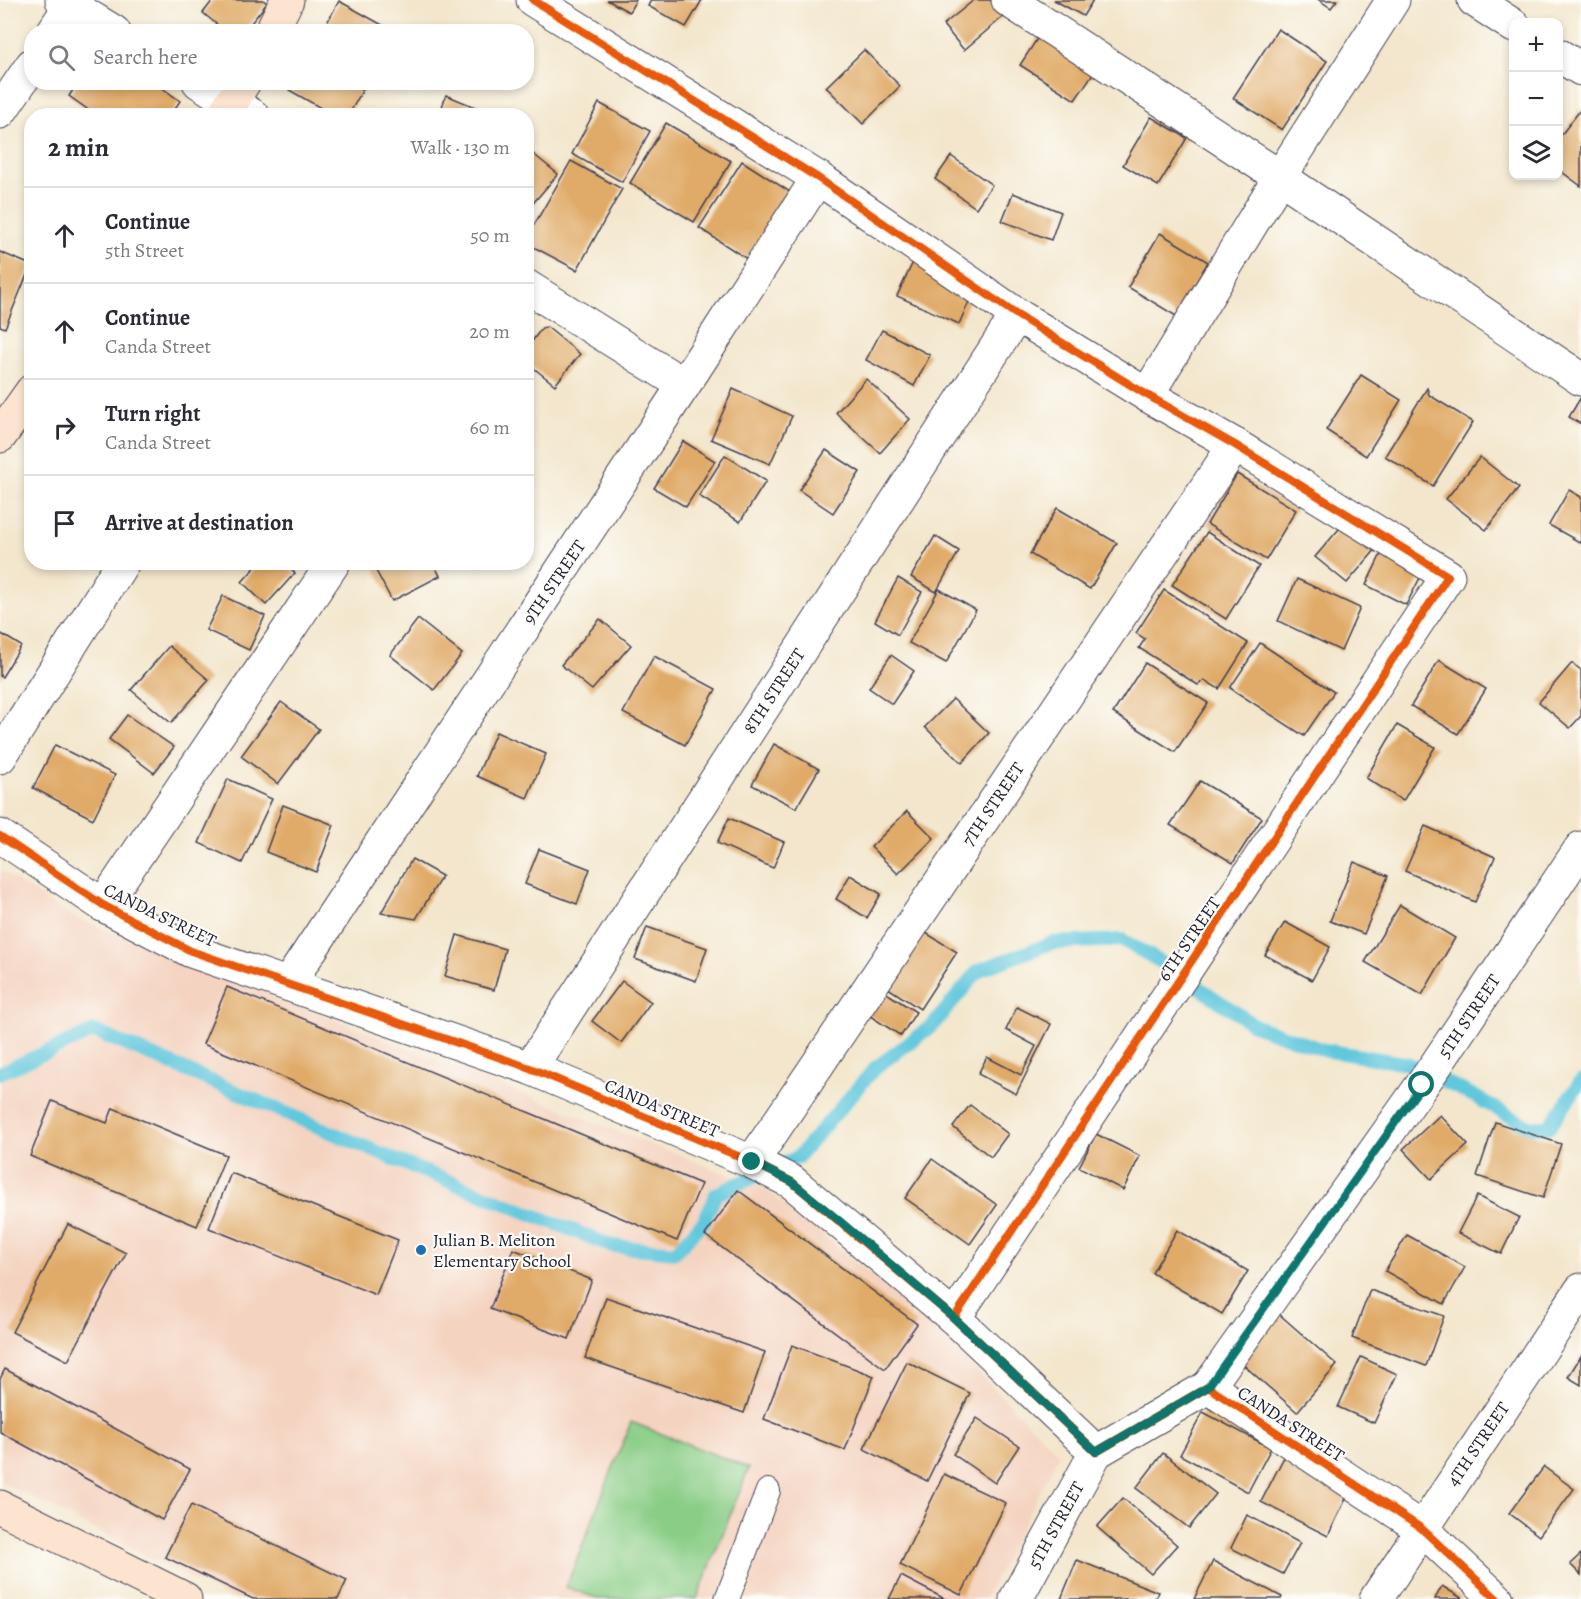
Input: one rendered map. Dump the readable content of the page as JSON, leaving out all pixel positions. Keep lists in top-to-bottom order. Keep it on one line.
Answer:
{"streets":{"street":["9TH STREET","8TH STREET","7TH STREET","CANDA STREET","6TH STREET","5TH STREET","4TH STREET"]},"crossings":[["9TH STREET","CANDA STREET"],["8TH STREET","CANDA STREET"],["7TH STREET","CANDA STREET"],["7TH STREET","6TH STREET"],["CANDA STREET","6TH STREET"],["CANDA STREET","5TH STREET"],["CANDA STREET","4TH STREET"]],"places":["Julian B. Meliton Elementary School"],"page":{"map_buttons":["+","−"],"search":"Search here","heading":["2 min","Walk · 130 m"],"list":[["Continue","5th Street","50 m"],["Continue","Canda Street","20 m"],["Turn right","Canda Street","60 m"],"Arrive at destination"]}}
